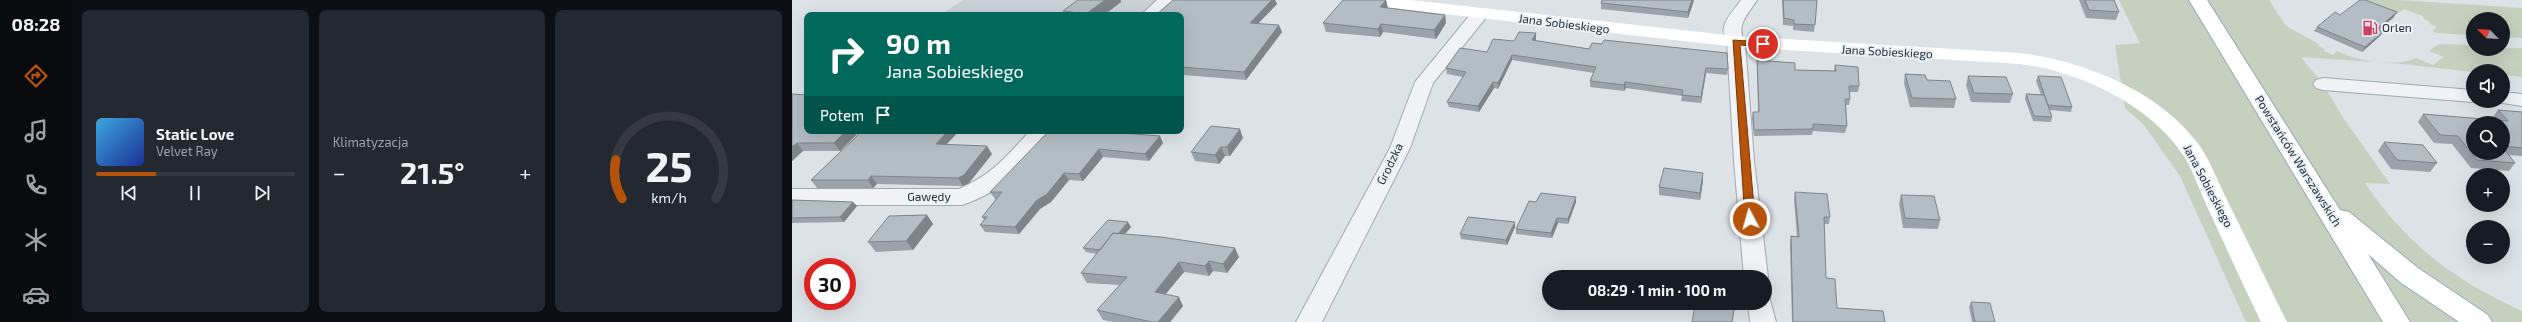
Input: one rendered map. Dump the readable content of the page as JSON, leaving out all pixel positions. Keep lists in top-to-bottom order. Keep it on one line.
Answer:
{"streets":{"street":["Jana Sobieskiego","Powstańców Warszawskich","Grodzka","Gawędy"]},"crossings":[["Jana Sobieskiego","Grodzka"]],"places":{"fuel station":["Orlen"]},"north":"top left","page":{"tabs":"08:28","tile":"Klimatyzacja","map_buttons":["+","−"],"turn":["90 m","Jana Sobieskiego"],"then":"Potem","song":["Static Love","Velvet Ray"],"heat":["−","21.5°","+"],"limit":"30","trip":"08:29 · 1 min · 100 m","gauge":["25","km/h"]}}
